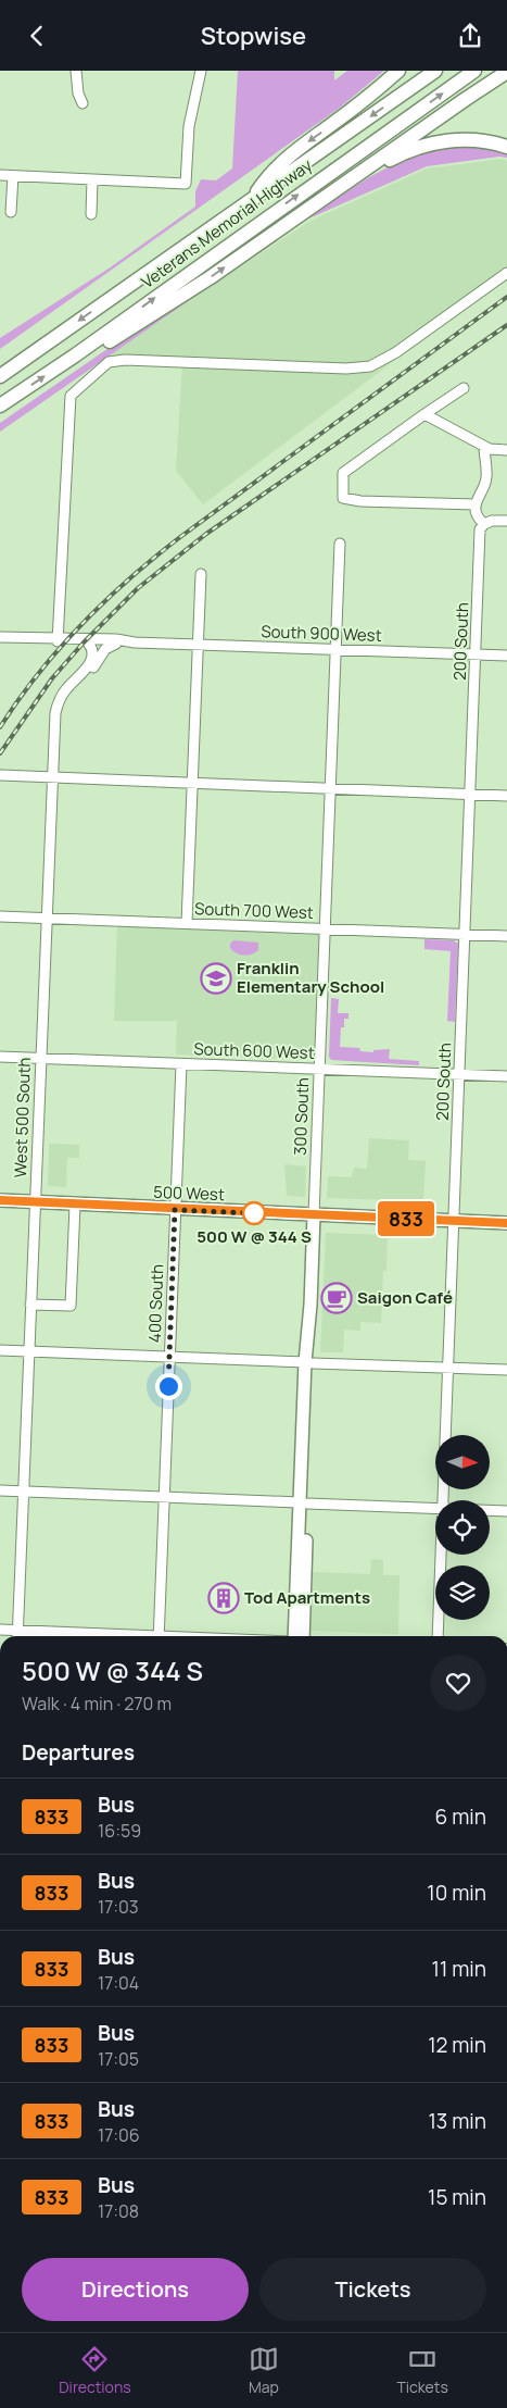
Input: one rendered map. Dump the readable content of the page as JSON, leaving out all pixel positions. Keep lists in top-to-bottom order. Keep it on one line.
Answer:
{"streets":{"highway":["Veterans Memorial Highway"],"main road":["300 South","500 West"],"street":["South 900 West","200 South","South 700 West","South 600 West","West 500 South","400 South"]},"crossings":[["South 900 West","200 South"],["South 900 West","300 South"],["South 900 West","West 500 South"],["200 South","South 700 West"],["200 South","South 600 West"],["200 South","500 West"],["South 700 West","300 South"],["South 700 West","West 500 South"],["South 600 West","300 South"],["South 600 West","West 500 South"],["South 600 West","400 South"],["300 South","500 West"],["West 500 South","500 West"],["500 West","400 South"]],"places":{"school or university":["Franklin Elementary School"],"other":["500 W @ 344 S"],"cafe":["Saigon Café"],"building":["Tod Apartments"]},"lines":["bus line 833"],"north":"right","page":{"header":"Stopwise","on_map":"833","heading":[["500 W @ 344 S","Walk · 4 min · 270 m"],"Departures"],"list":[{"mark":"833","name":"Bus","note":"16:59","value":"6 min"},{"mark":"833","name":"Bus","note":"17:03","value":"10 min"},{"mark":"833","name":"Bus","note":"17:04","value":"11 min"},{"mark":"833","name":"Bus","note":"17:05","value":"12 min"},{"mark":"833","name":"Bus","note":"17:06","value":"13 min"},{"mark":"833","name":"Bus","note":"17:08","value":"15 min"}],"buttons":["Directions","Tickets"],"tabs":["Directions","Map","Tickets"]}}
